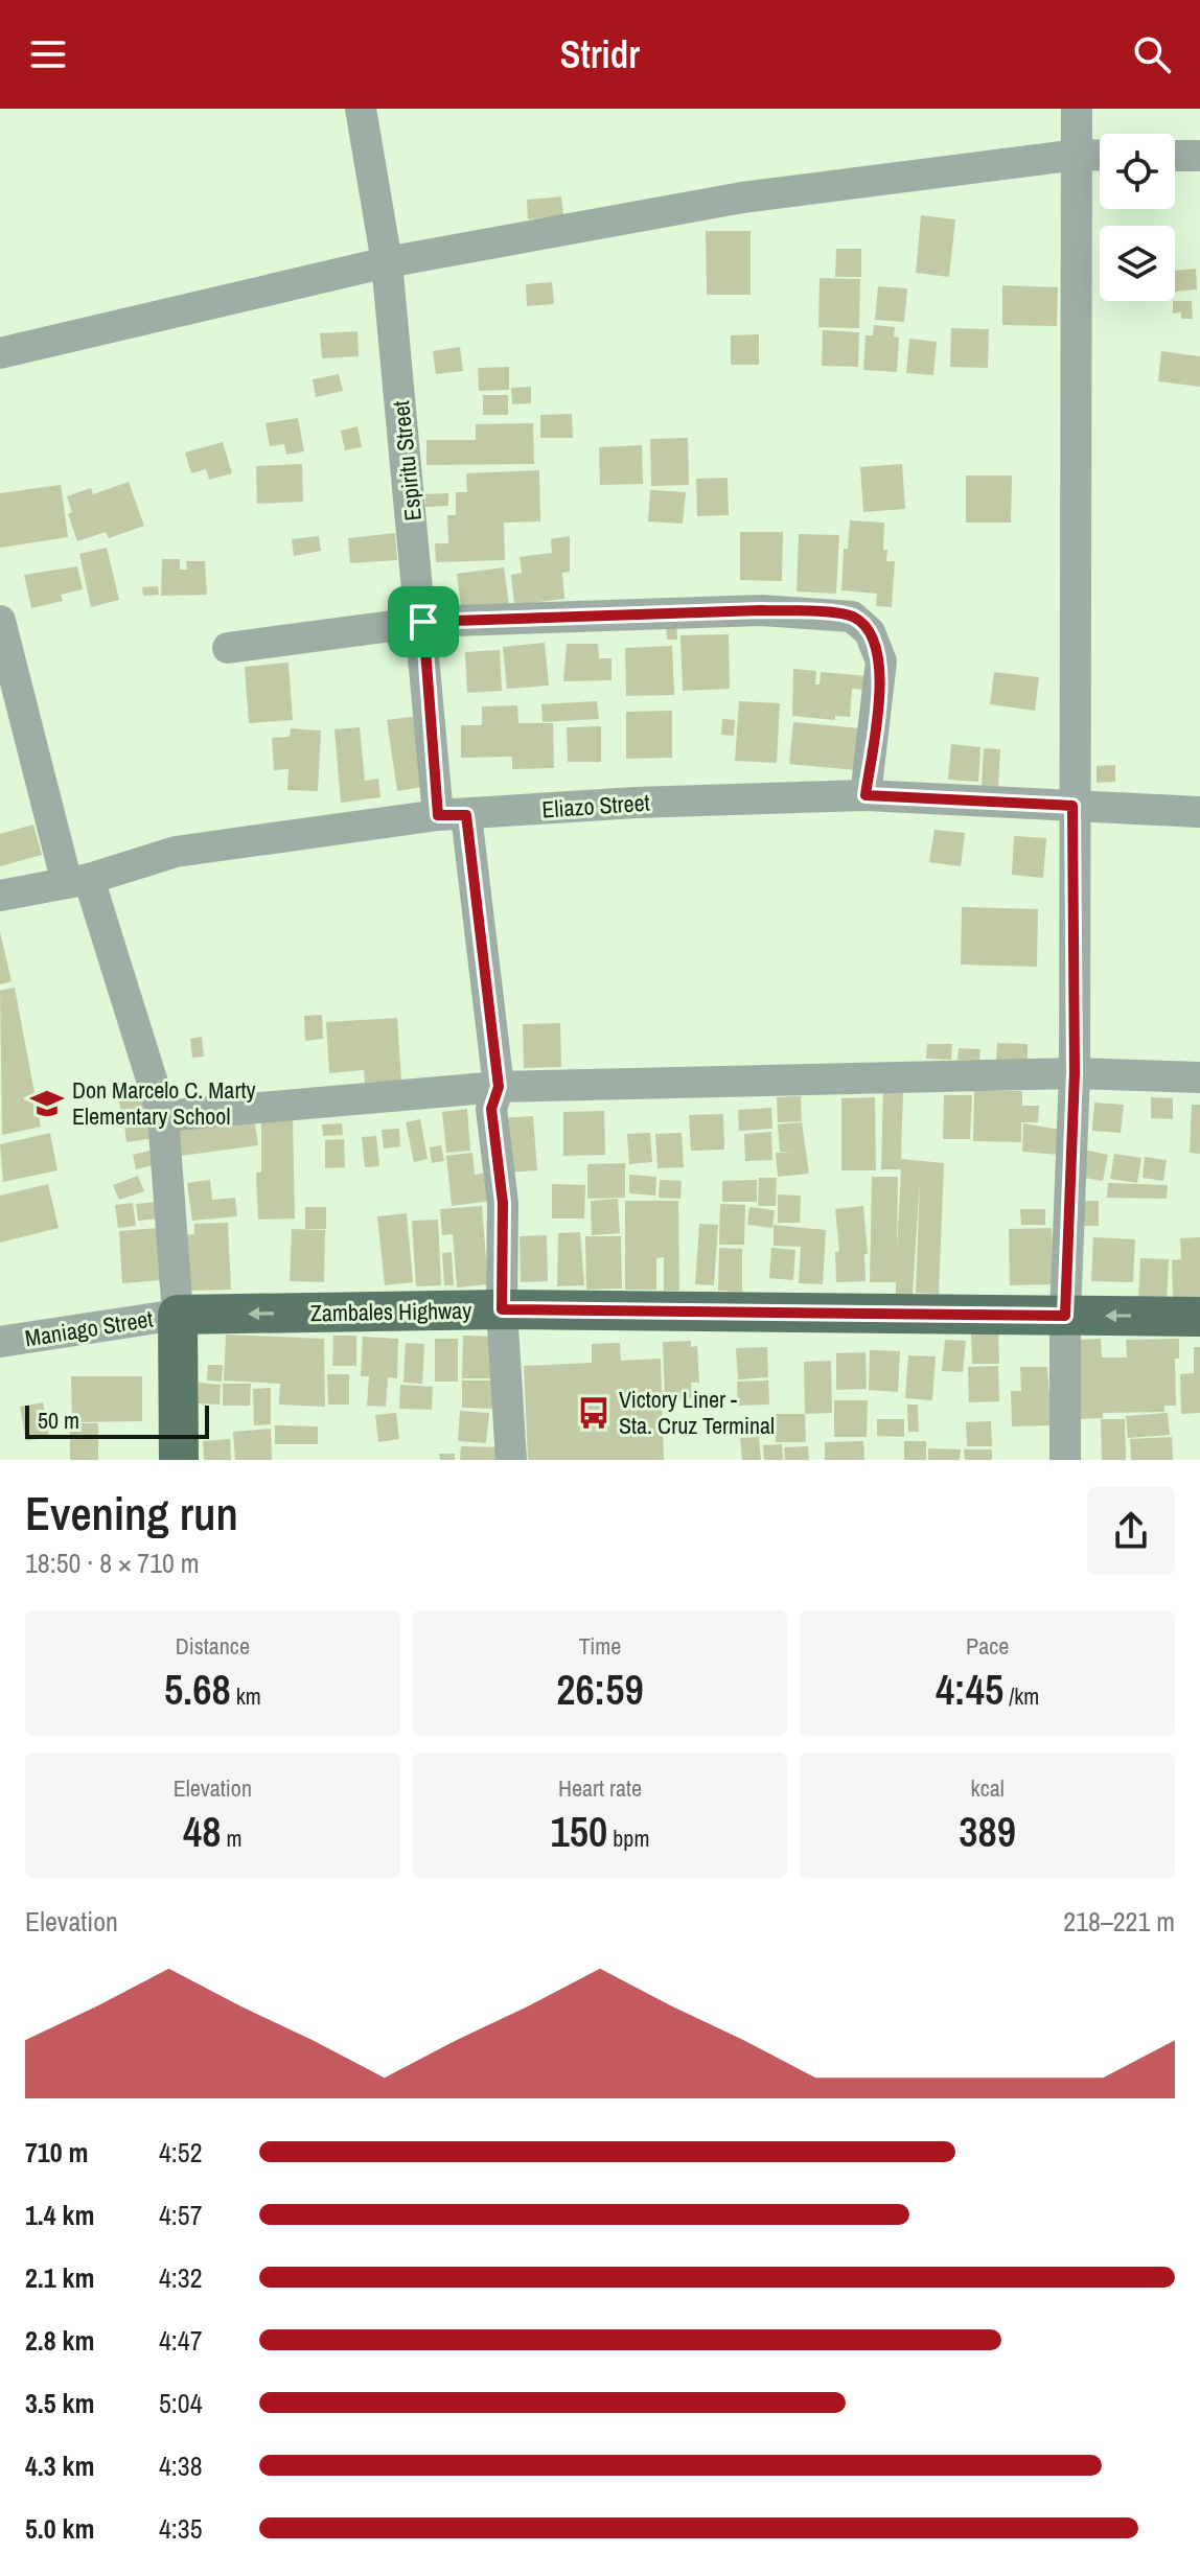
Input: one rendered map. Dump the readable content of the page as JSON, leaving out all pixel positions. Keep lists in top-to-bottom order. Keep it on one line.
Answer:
{"streets":{"main road":["Zambales Highway"],"street":["Espiritu Street","Eliazo Street","Maniago Street"]},"crossings":[["Espiritu Street","Eliazo Street"],["Espiritu Street","Zambales Highway"],["Zambales Highway","Maniago Street"]],"one_way":["Zambales Highway"],"places":{"school or university":["Don Marcelo C. Marty Elementary School"],"bus stop":["Victory Liner - Sta. Cruz Terminal"]},"scale_bar":"50 m","page":{"header":"Stridr","scale":"50 m","heading":["Evening run","18:50 · 8 × 710 m"],"stats":[["Distance","5.68 km"],["Time","26:59"],["Pace","4:45 /km"],["Elevation","48 m"],["Heart rate","150 bpm"],["kcal","389"]],"chart":["Elevation","218–221 m"],"list":[{"name":"710 m","note":"4:52"},{"name":"1.4 km","note":"4:57"},{"name":"2.1 km","note":"4:32"},{"name":"2.8 km","note":"4:47"},{"name":"3.5 km","note":"5:04"},{"name":"4.3 km","note":"4:38"},{"name":"5.0 km","note":"4:35"}]}}
